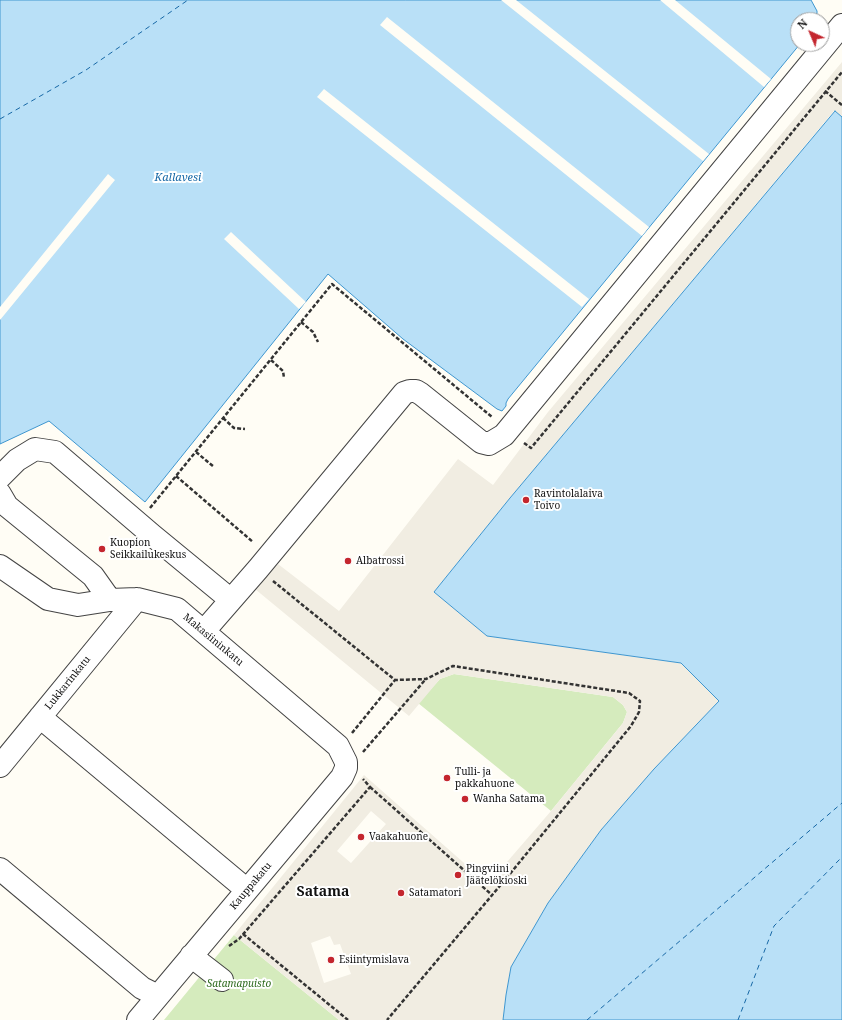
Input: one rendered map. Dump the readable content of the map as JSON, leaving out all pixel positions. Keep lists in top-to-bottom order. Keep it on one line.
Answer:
{"streets":{"street":["Makasiininkatu","Lukkarinkatu","Kauppakatu"]},"crossings":[["Makasiininkatu","Lukkarinkatu"],["Makasiininkatu","Kauppakatu"]],"districts":["Satama"],"water":["Kallavesi"],"parks":["Satamapuisto"],"places":["Ravintolalaiva Toivo","Kuopion Seikkailukeskus","Albatrossi","Tulli- ja pakkahuone","Wanha Satama","Vaakahuone","Pingviini Jäätelökioski","Satamatori","Esiintymislava"],"north":"top left"}
